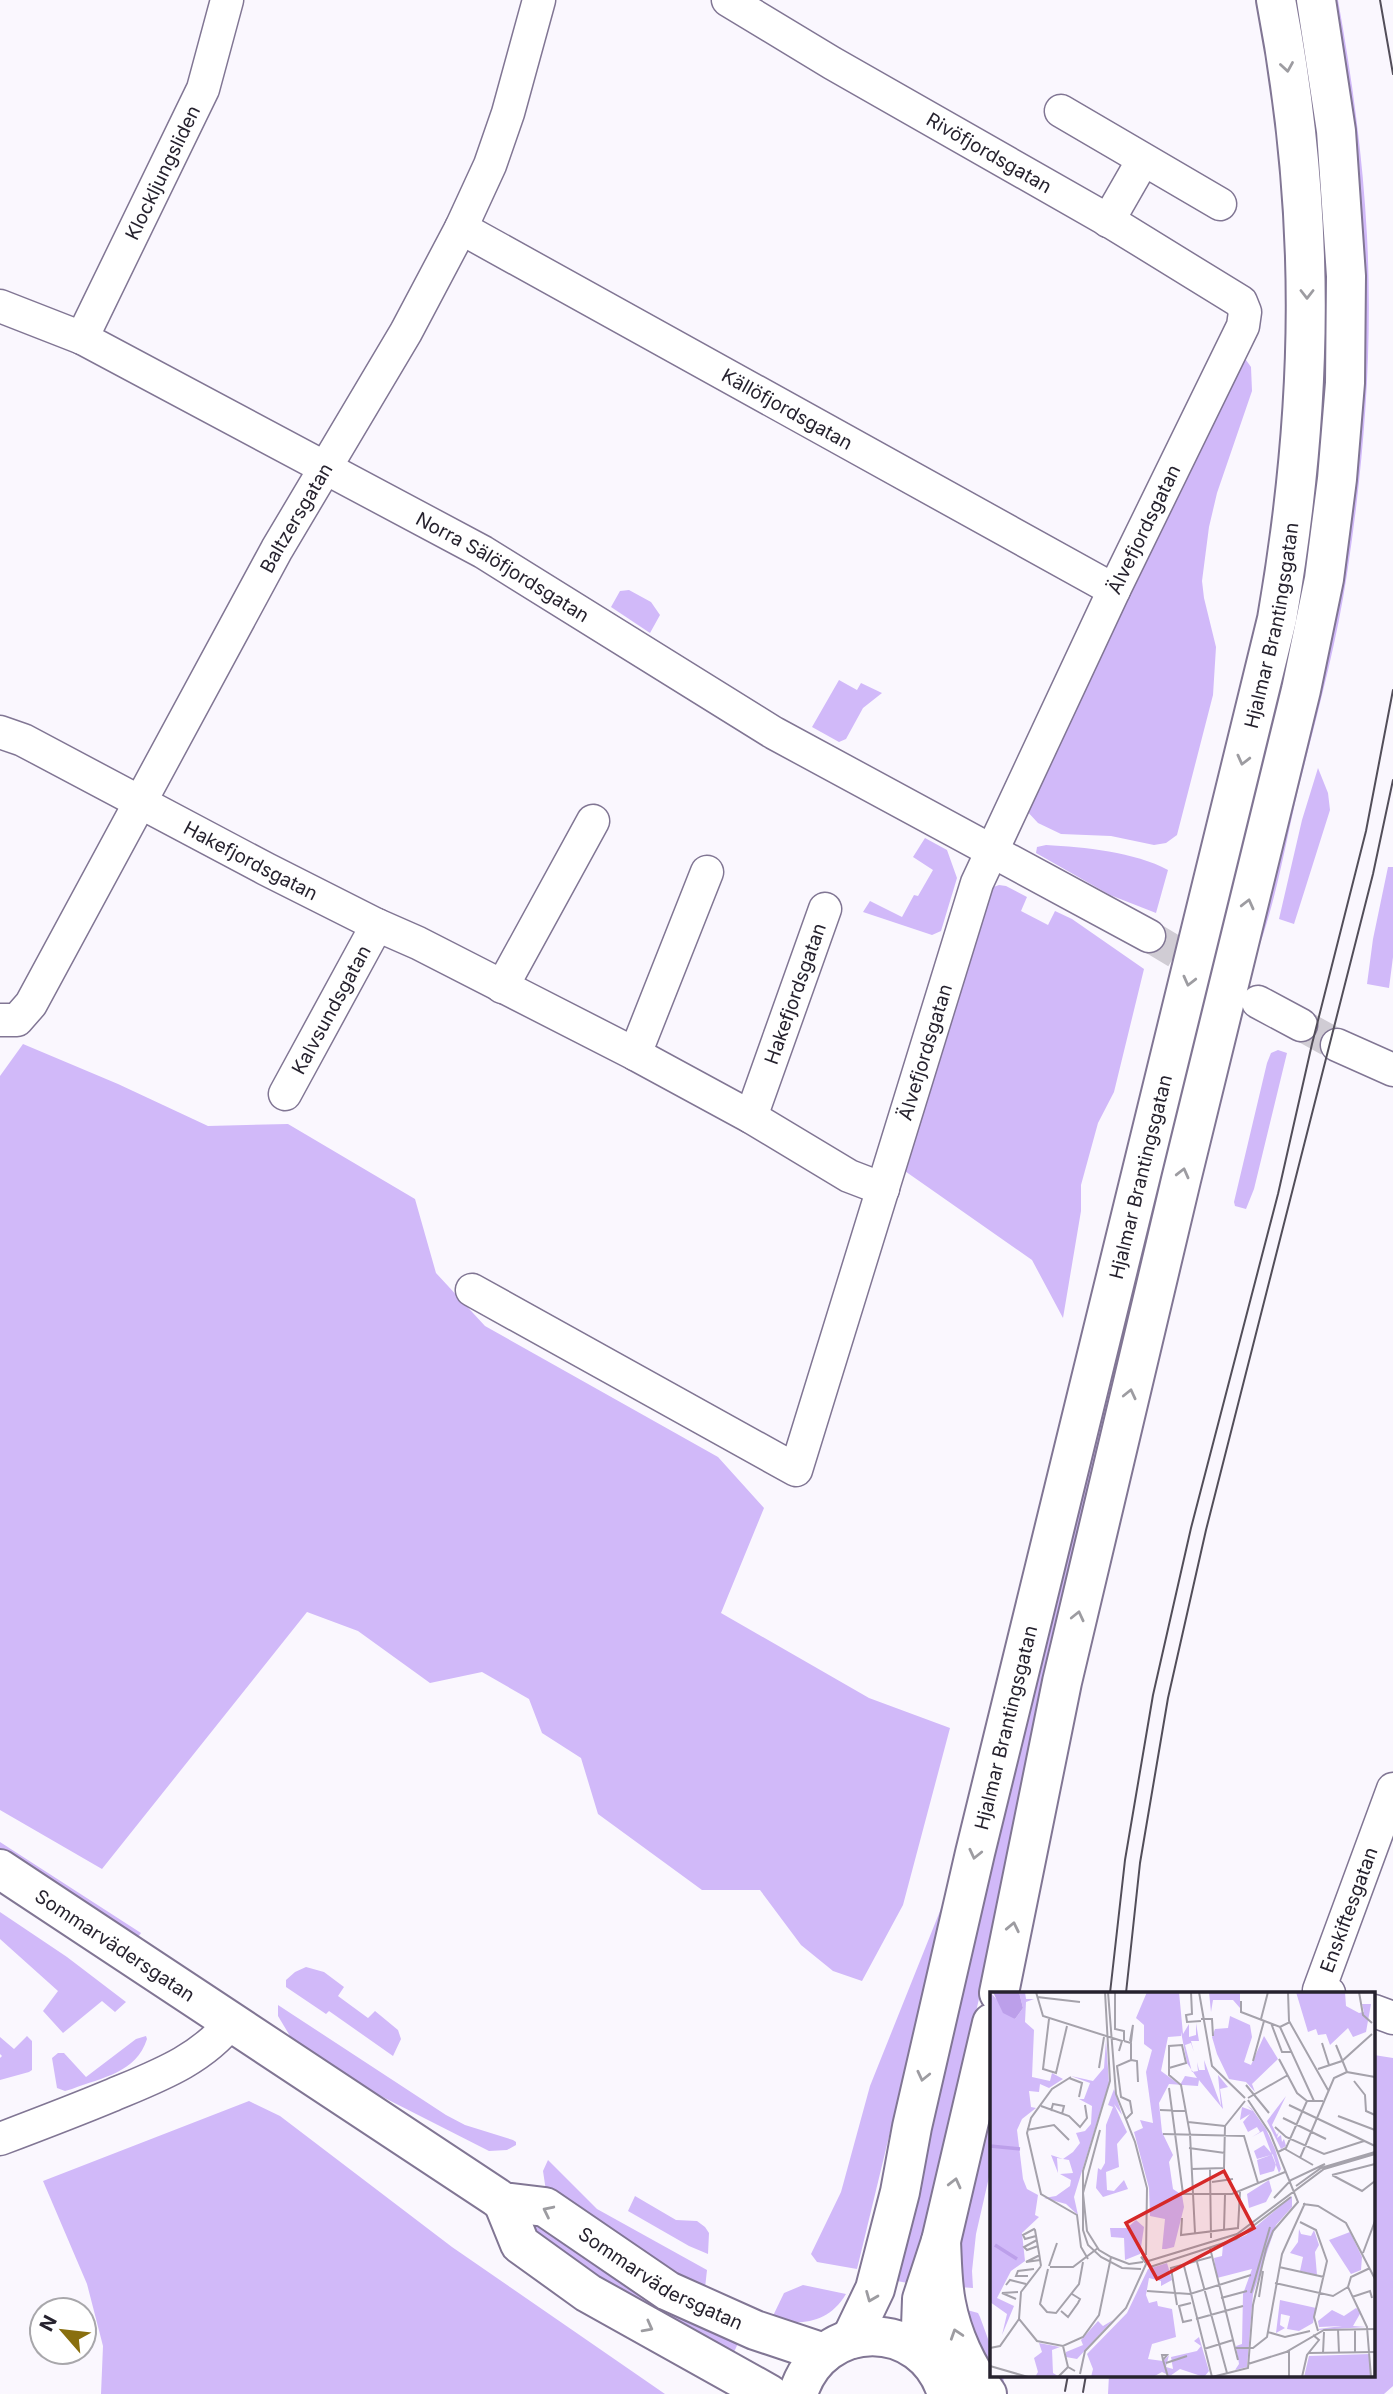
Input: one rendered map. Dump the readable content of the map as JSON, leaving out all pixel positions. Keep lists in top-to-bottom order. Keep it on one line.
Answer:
{"streets":{"main road":["Hjalmar Brantingsgatan","Sommarvädersgatan"],"street":["Rivöfjordsgatan","Klockljungsliden","Källöfjordsgatan","Baltzersgatan","Älvefjordsgatan","Norra Sälöfjordsgatan","Hakefjordsgatan","Kalvsundsgatan","Enskiftesgatan"]},"crossings":[["Rivöfjordsgatan","Älvefjordsgatan"],["Klockljungsliden","Norra Sälöfjordsgatan"],["Källöfjordsgatan","Baltzersgatan"],["Källöfjordsgatan","Älvefjordsgatan"],["Baltzersgatan","Norra Sälöfjordsgatan"],["Baltzersgatan","Hakefjordsgatan"],["Älvefjordsgatan","Norra Sälöfjordsgatan"],["Älvefjordsgatan","Hakefjordsgatan"],["Hjalmar Brantingsgatan","Sommarvädersgatan"],["Hakefjordsgatan","Kalvsundsgatan"]],"north":"top left"}
